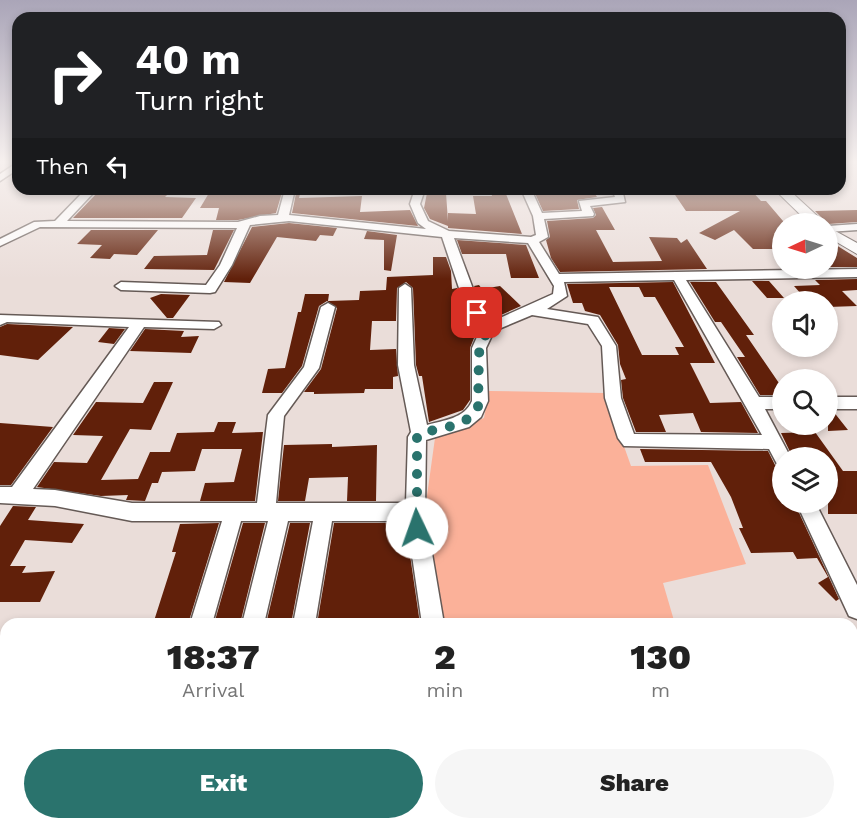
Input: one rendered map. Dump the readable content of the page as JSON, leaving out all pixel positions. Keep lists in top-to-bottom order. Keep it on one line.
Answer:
{"north":"left","page":{"turn":["40 m","Turn right"],"then":"Then","eta":["18:37","Arrival","2","min","130","m"],"buttons":["Exit","Share"]}}
